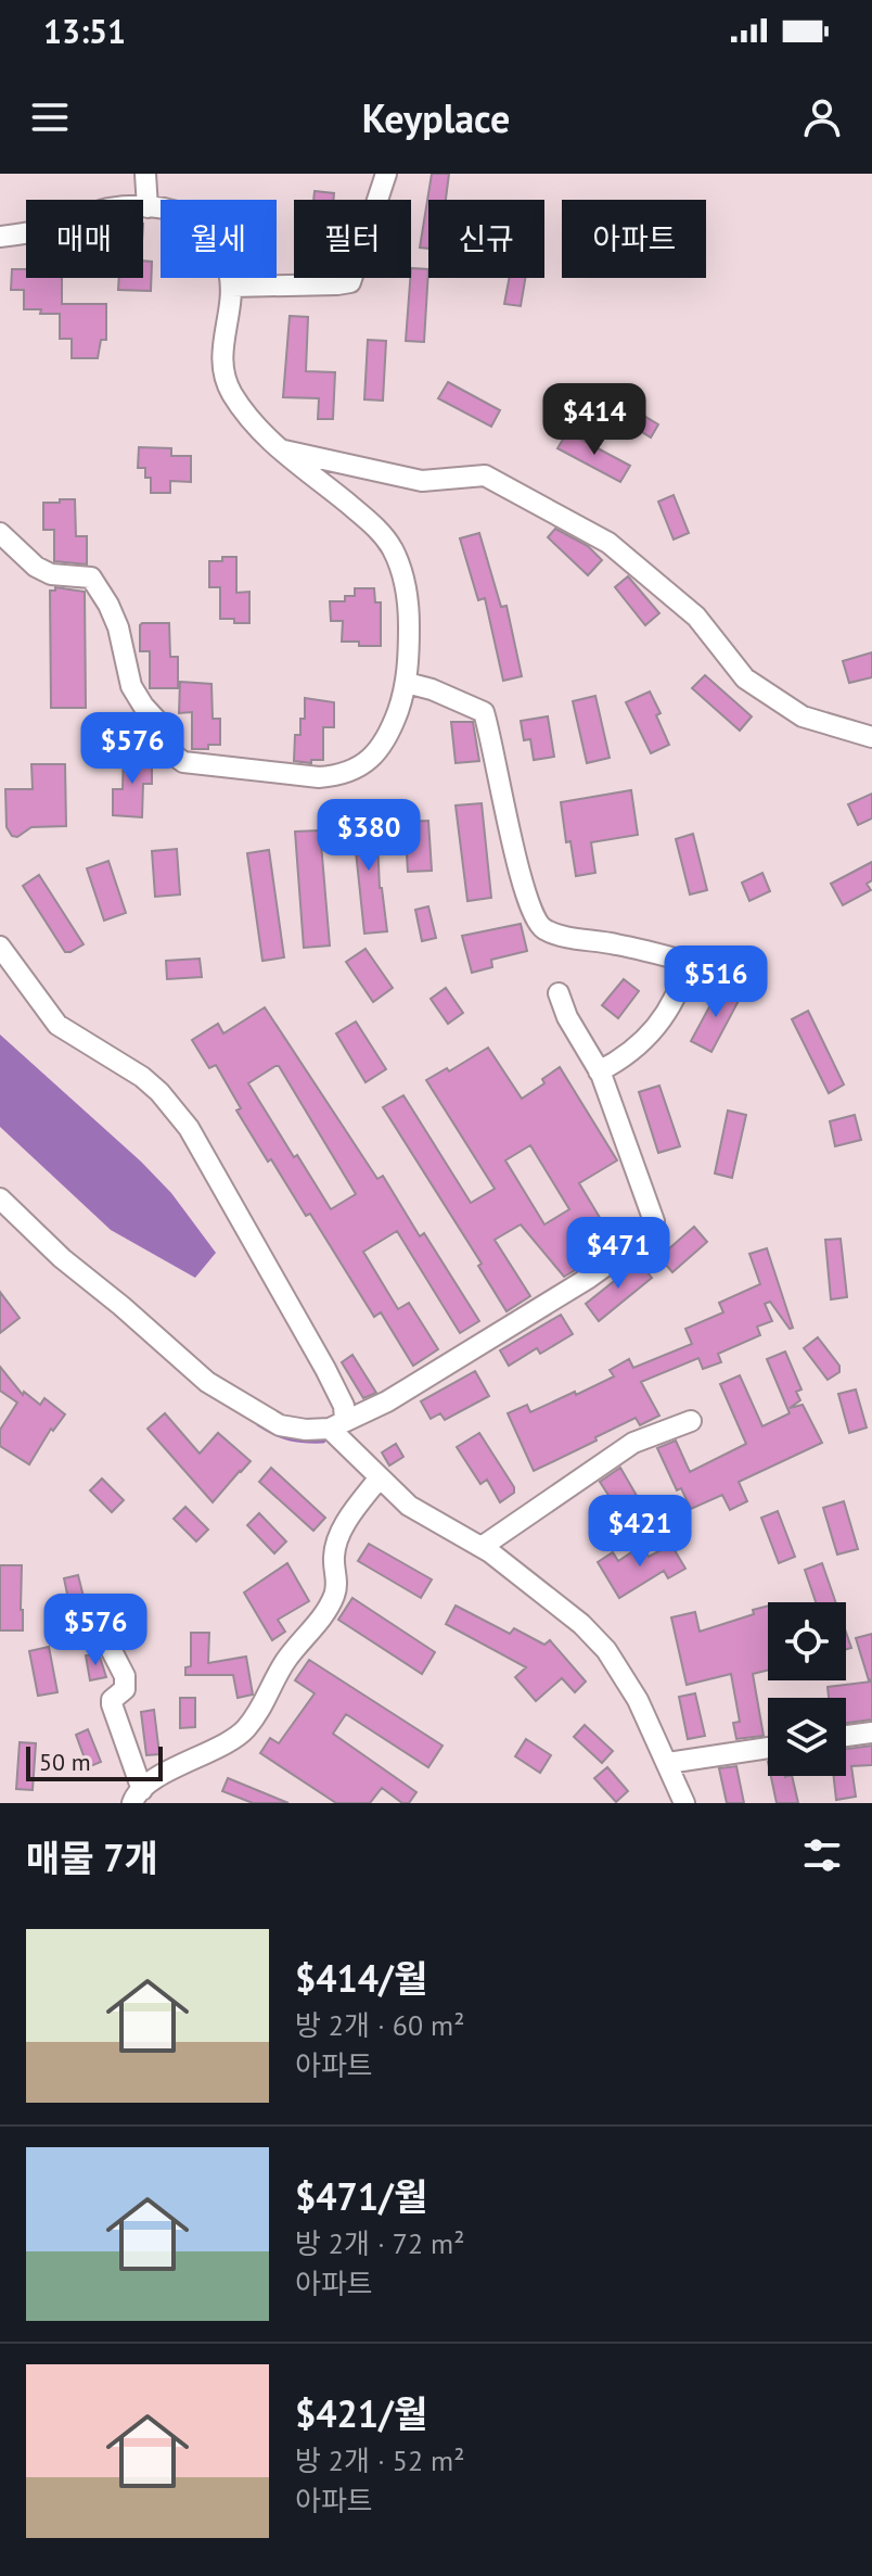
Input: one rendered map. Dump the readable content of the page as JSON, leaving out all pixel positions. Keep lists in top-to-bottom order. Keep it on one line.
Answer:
{"scale_bar":"50 m","page":{"status":"13:51","header":"Keyplace","chip":["매매","월세","필터","신규","아파트"],"price":["$414","$576","$380","$516","$471","$421","$576"],"scale":"50 m","heading":"매물 7개","list":[{"name":"$414/월","note":"방 2개 · 60 m² · 아파트"},{"name":"$471/월","note":"방 2개 · 72 m² · 아파트"},{"name":"$421/월","note":"방 2개 · 52 m² · 아파트"}]}}
